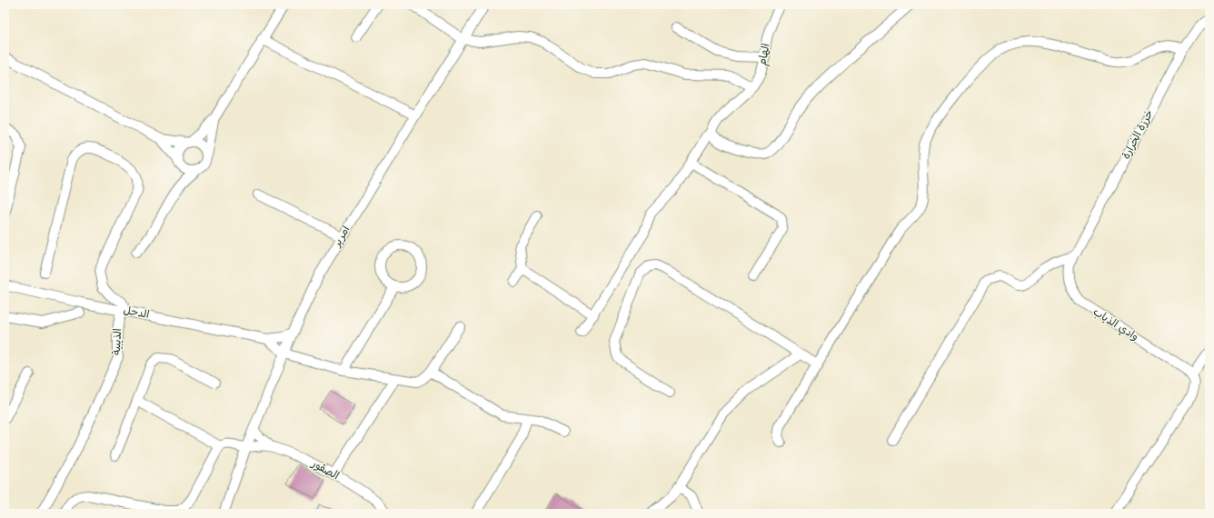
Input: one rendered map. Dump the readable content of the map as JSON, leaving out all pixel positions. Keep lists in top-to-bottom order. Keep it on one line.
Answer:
{"streets":{"street":["الهام","خرزة الخرارة","امرير","الدحل","وادي الذياب","الذيبية","الصقور"]},"crossings":[["خرزة الخرارة","وادي الذياب"],["امرير","الصقور"],["الدحل","الذيبية"]]}
